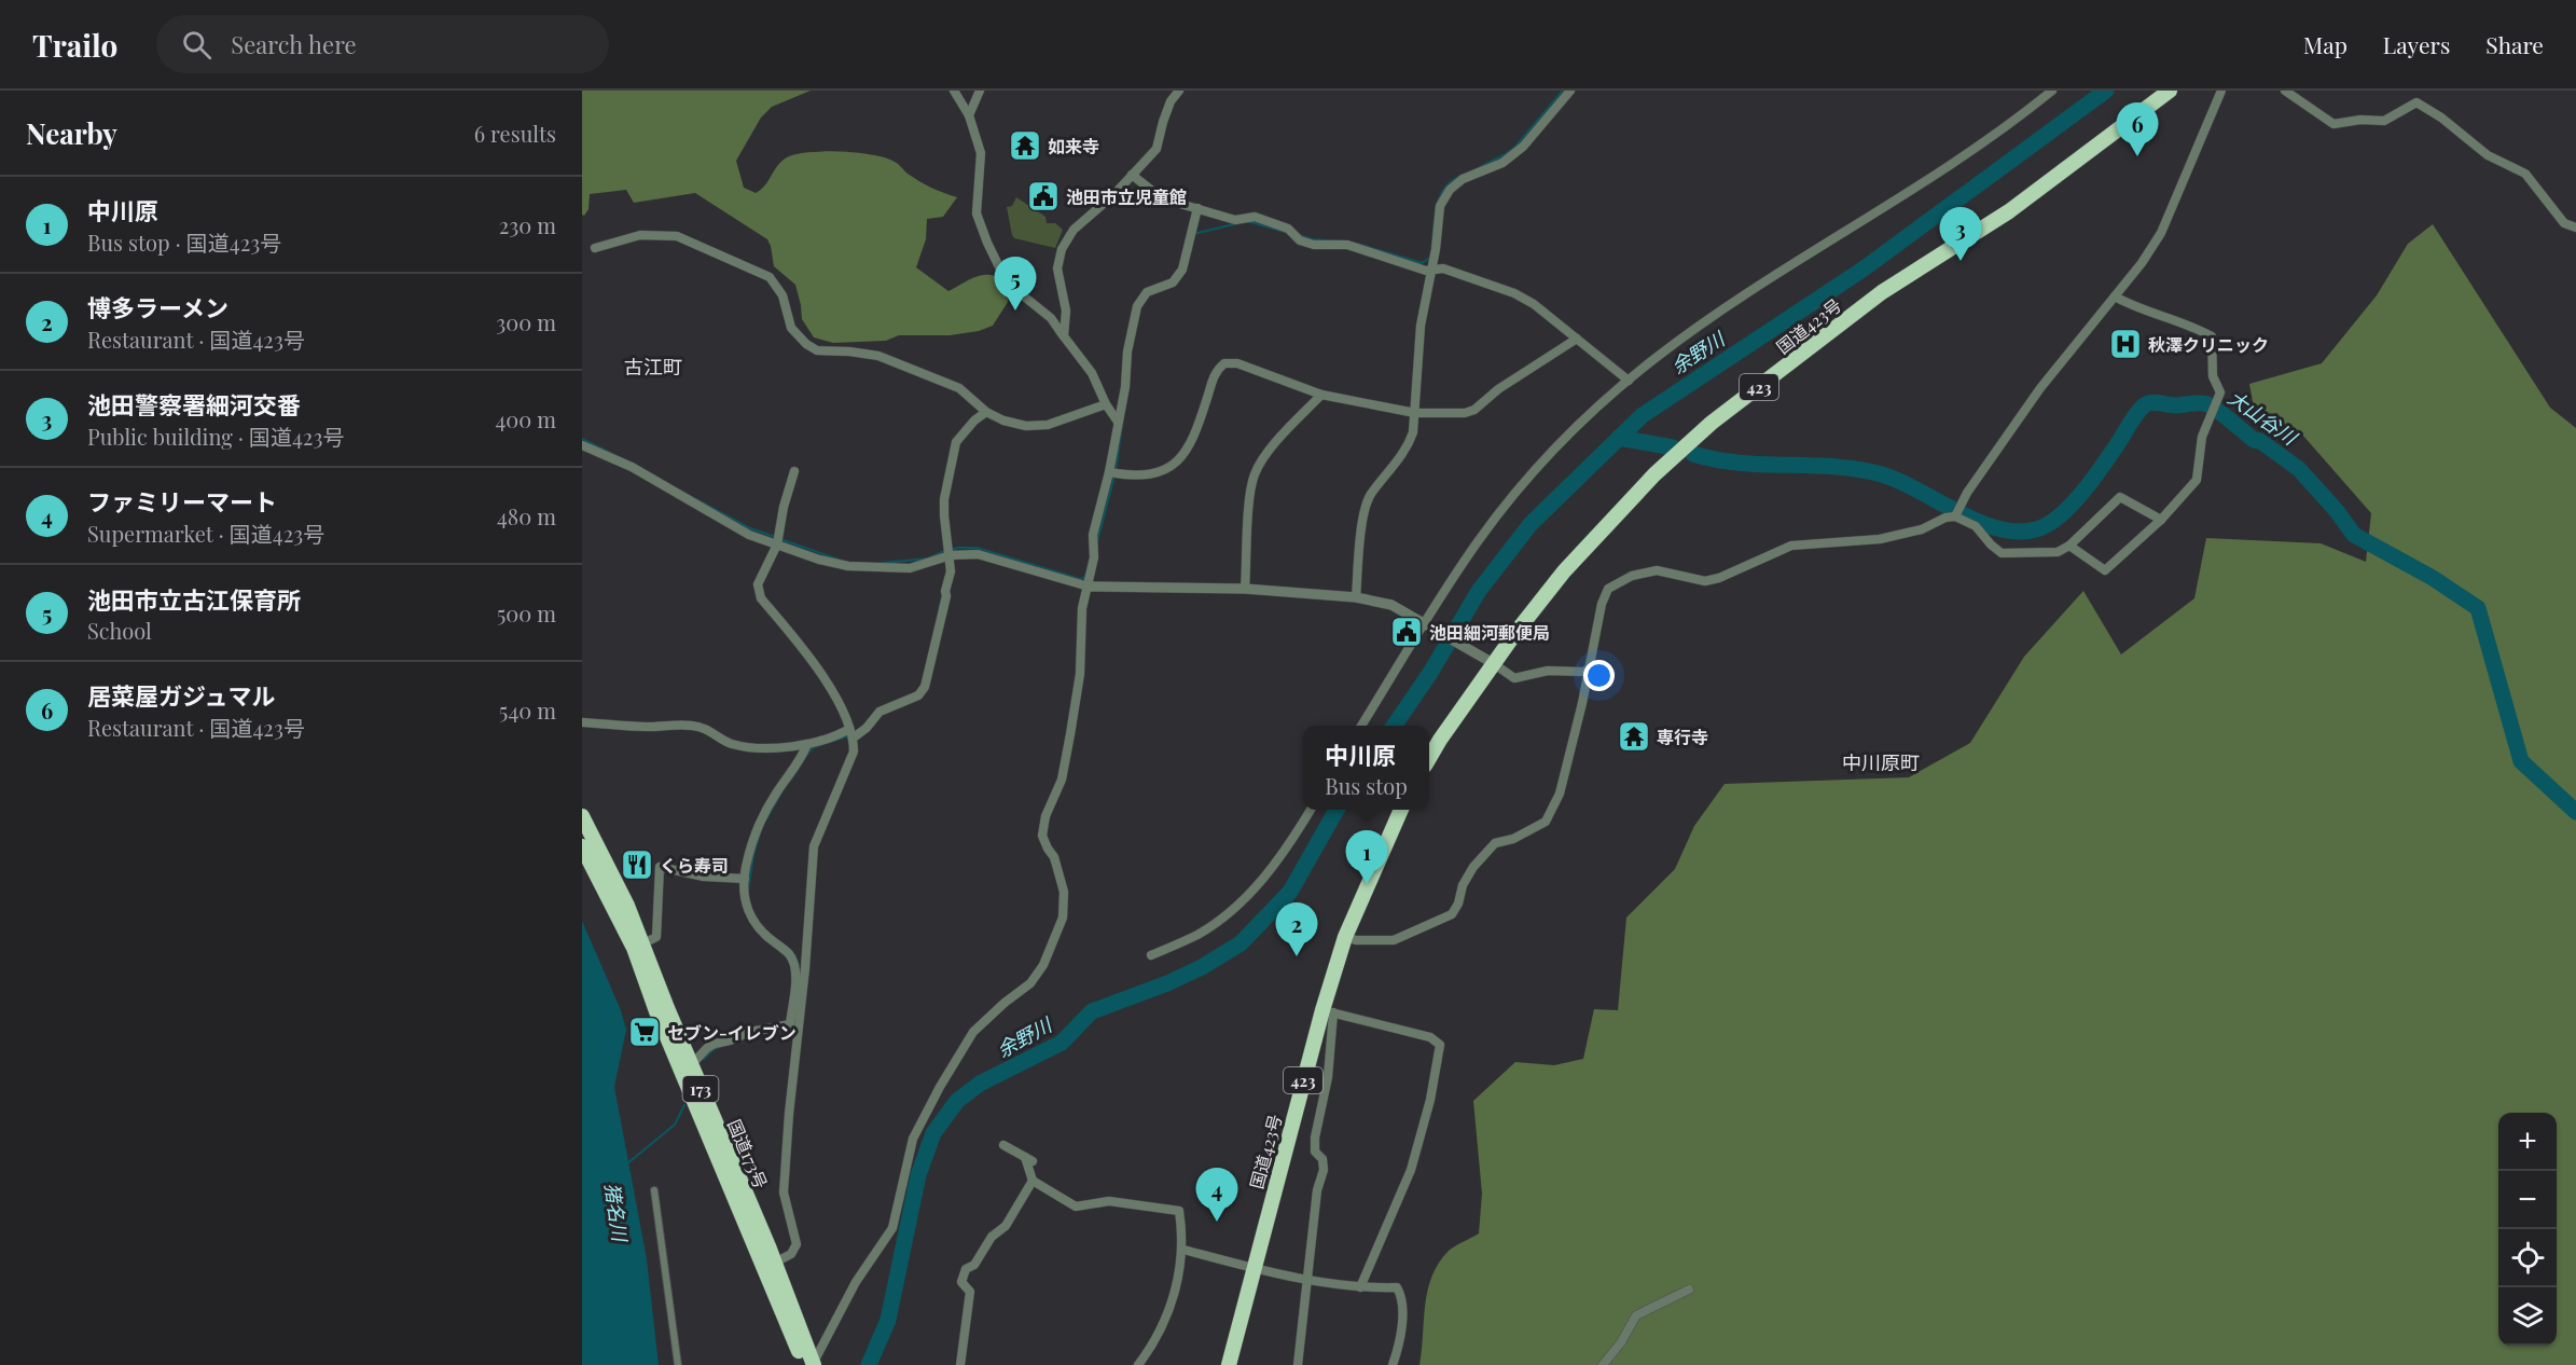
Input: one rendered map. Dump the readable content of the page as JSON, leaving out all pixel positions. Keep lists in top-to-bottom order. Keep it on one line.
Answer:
{"streets":{"highway":["国道423号","423","173","国道173号"]},"districts":["古江町","中川原町"],"water":["余野川","大山谷川","猪名川"],"places":{"temple":["如来寺","専行寺"],"public building":["池田市立児童館","池田細河郵便局"],"hospital":["秋澤クリニック"],"restaurant":["くら寿司"],"supermarket":["セブン-イレブン"]},"page":{"header":"Trailo","search":"Search here","nav":["Map","Layers","Share"],"heading":["Nearby","6 results"],"pins":["6","3","5","1","2","4"],"list":[{"mark":"1","name":"中川原","note":"Bus stop · 国道423号","value":"230 m"},{"mark":"2","name":"博多ラーメン","note":"Restaurant · 国道423号","value":"300 m"},{"mark":"3","name":"池田警察署細河交番","note":"Public building · 国道423号","value":"400 m"},{"mark":"4","name":"ファミリーマート","note":"Supermarket · 国道423号","value":"480 m"},{"mark":"5","name":"池田市立古江保育所","note":"School","value":"500 m"},{"mark":"6","name":"居菜屋ガジュマル","note":"Restaurant · 国道423号","value":"540 m"}],"popup":["中川原","Bus stop"],"map_buttons":["+","−"]}}
